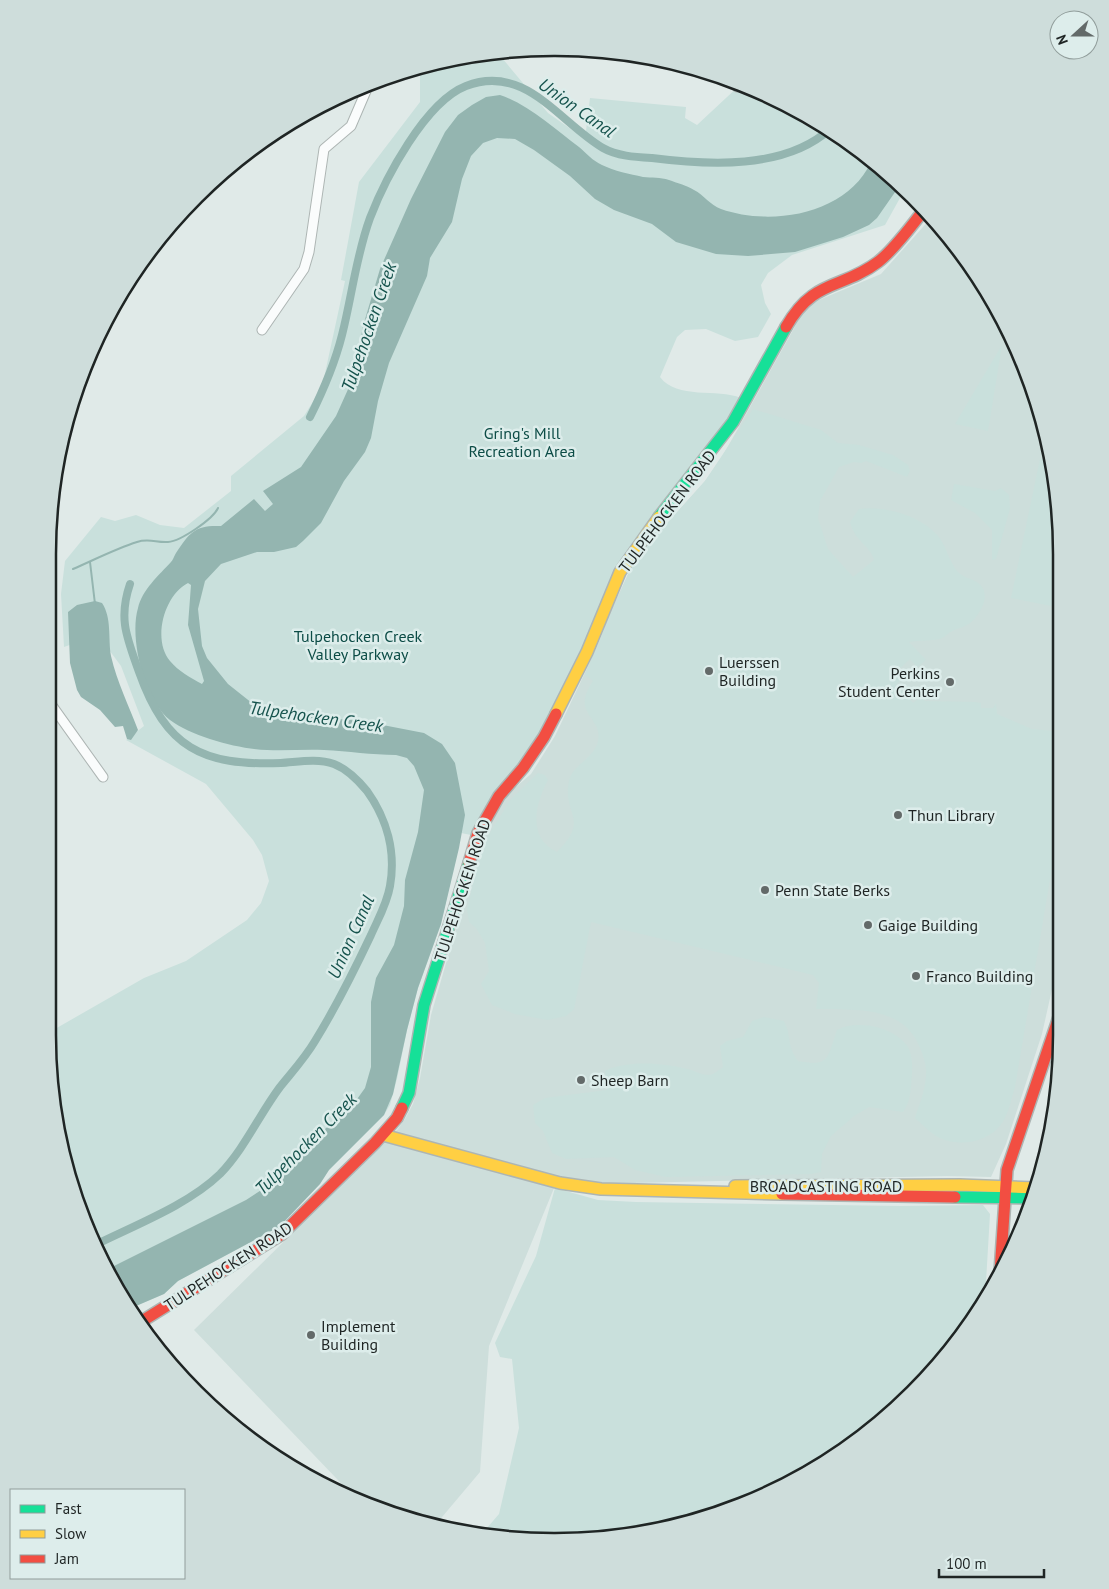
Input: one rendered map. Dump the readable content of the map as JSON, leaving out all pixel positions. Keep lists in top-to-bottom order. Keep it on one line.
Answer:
{"streets":{"main road":["TULPEHOCKEN ROAD","BROADCASTING ROAD"]},"crossings":[["TULPEHOCKEN ROAD","BROADCASTING ROAD"]],"water":["Union Canal","Tulpehocken Creek"],"parks":["Gring's Mill Recreation Area","Tulpehocken Creek Valley Parkway"],"places":["Luerssen Building","Perkins Student Center","Thun Library","Penn State Berks","Gaige Building","Franco Building","Sheep Barn","Implement Building"],"legend":["Fast","Slow","Jam"],"scale_bar":"100 m","north":"left"}
